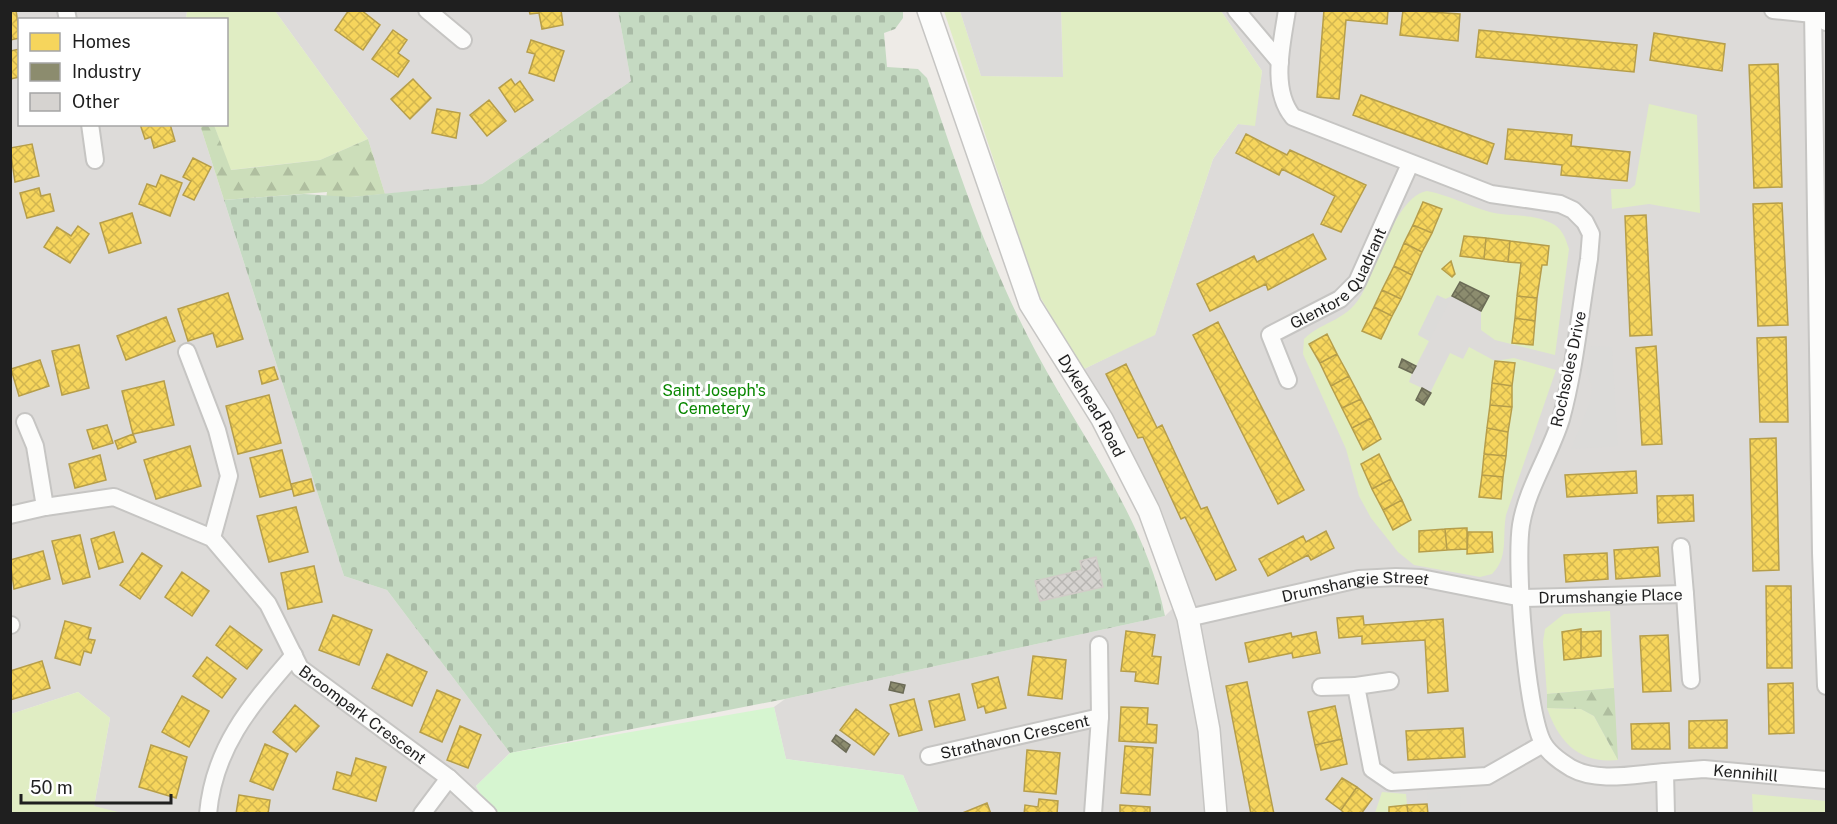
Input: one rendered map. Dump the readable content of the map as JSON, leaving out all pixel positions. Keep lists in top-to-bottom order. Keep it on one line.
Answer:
{"streets":{"street":["Glentore Quadrant","Rochsoles Drive","Dykehead Road","Drumshangie Street","Drumshangie Place","Broompark Crescent","Strathavon Crescent","Kennihill"]},"crossings":[["Glentore Quadrant","Rochsoles Drive"],["Rochsoles Drive","Drumshangie Street"],["Rochsoles Drive","Drumshangie Place"],["Dykehead Road","Drumshangie Street"],["Drumshangie Street","Drumshangie Place"]],"parks":["Saint Joseph's Cemetery"],"legend":["Homes","Industry","Other"],"scale_bar":"50 m"}
